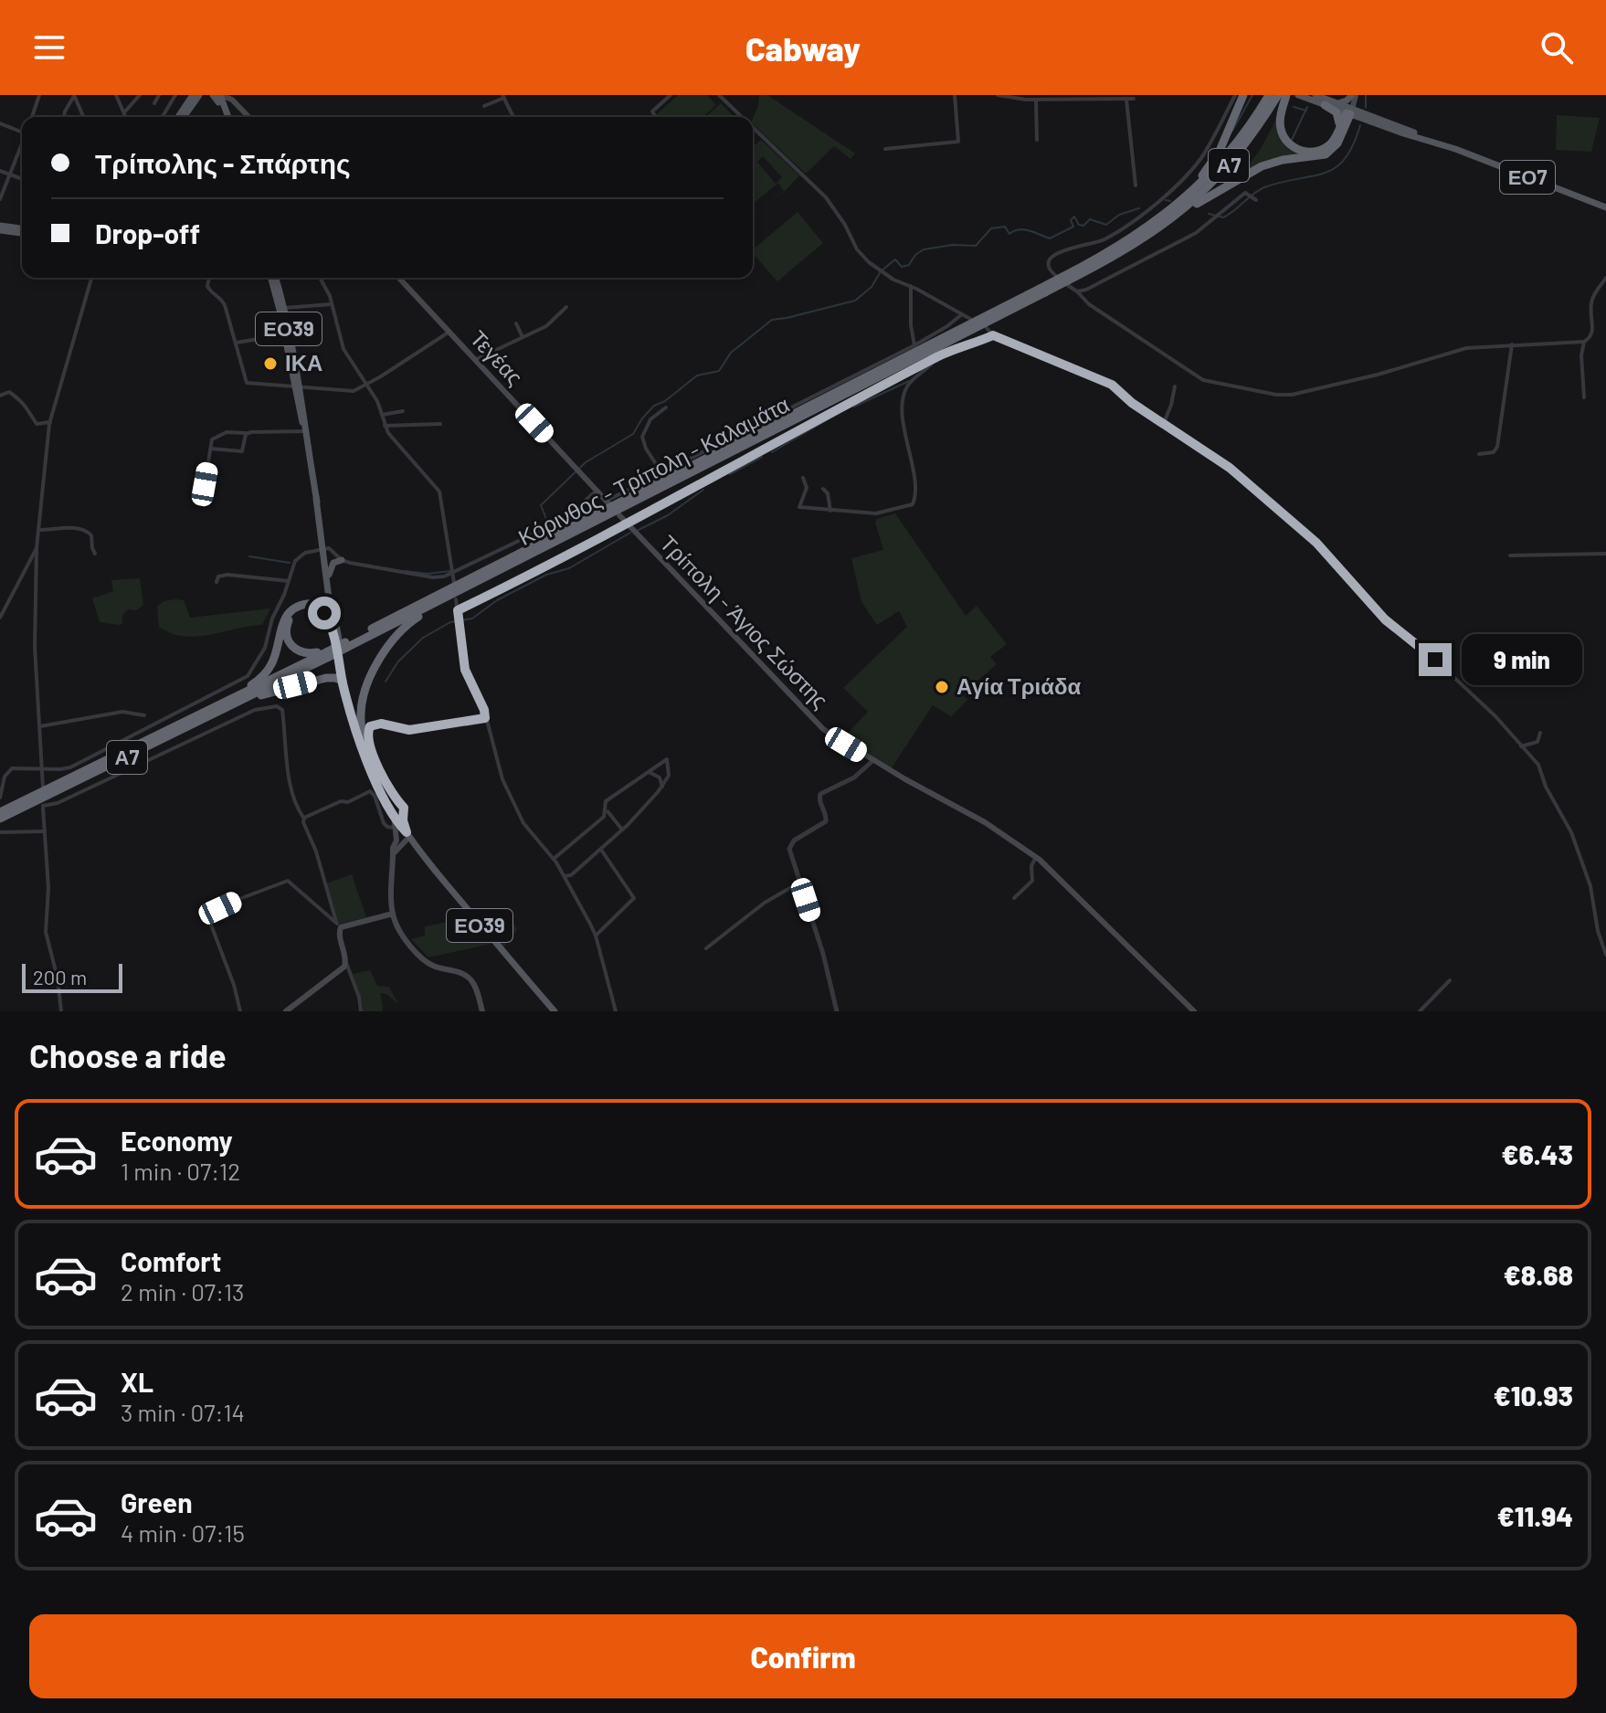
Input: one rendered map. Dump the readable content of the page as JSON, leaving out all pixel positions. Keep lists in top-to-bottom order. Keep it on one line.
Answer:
{"streets":{"highway":["Α7","Κόρινθος - Τρίπολη - Καλαμάτα"],"main road":["ΕΟ7","ΕΟ39","Τεγέας","Τρίπολη - Άγιος Σώστης"]},"places":["ΙΚΑ","Αγία Τριάδα"],"scale_bar":"200 m","page":{"header":"Cabway","banner":["Τρίπολης - Σπάρτης","Drop-off"],"bubble":"9 min","scale":"200 m","heading":"Choose a ride","list":[{"name":"Economy","note":"1 min · 07:12","value":"€6.43"},{"name":"Comfort","note":"2 min · 07:13","value":"€8.68"},{"name":"XL","note":"3 min · 07:14","value":"€10.93"},{"name":"Green","note":"4 min · 07:15","value":"€11.94"}],"buttons":"Confirm"}}
